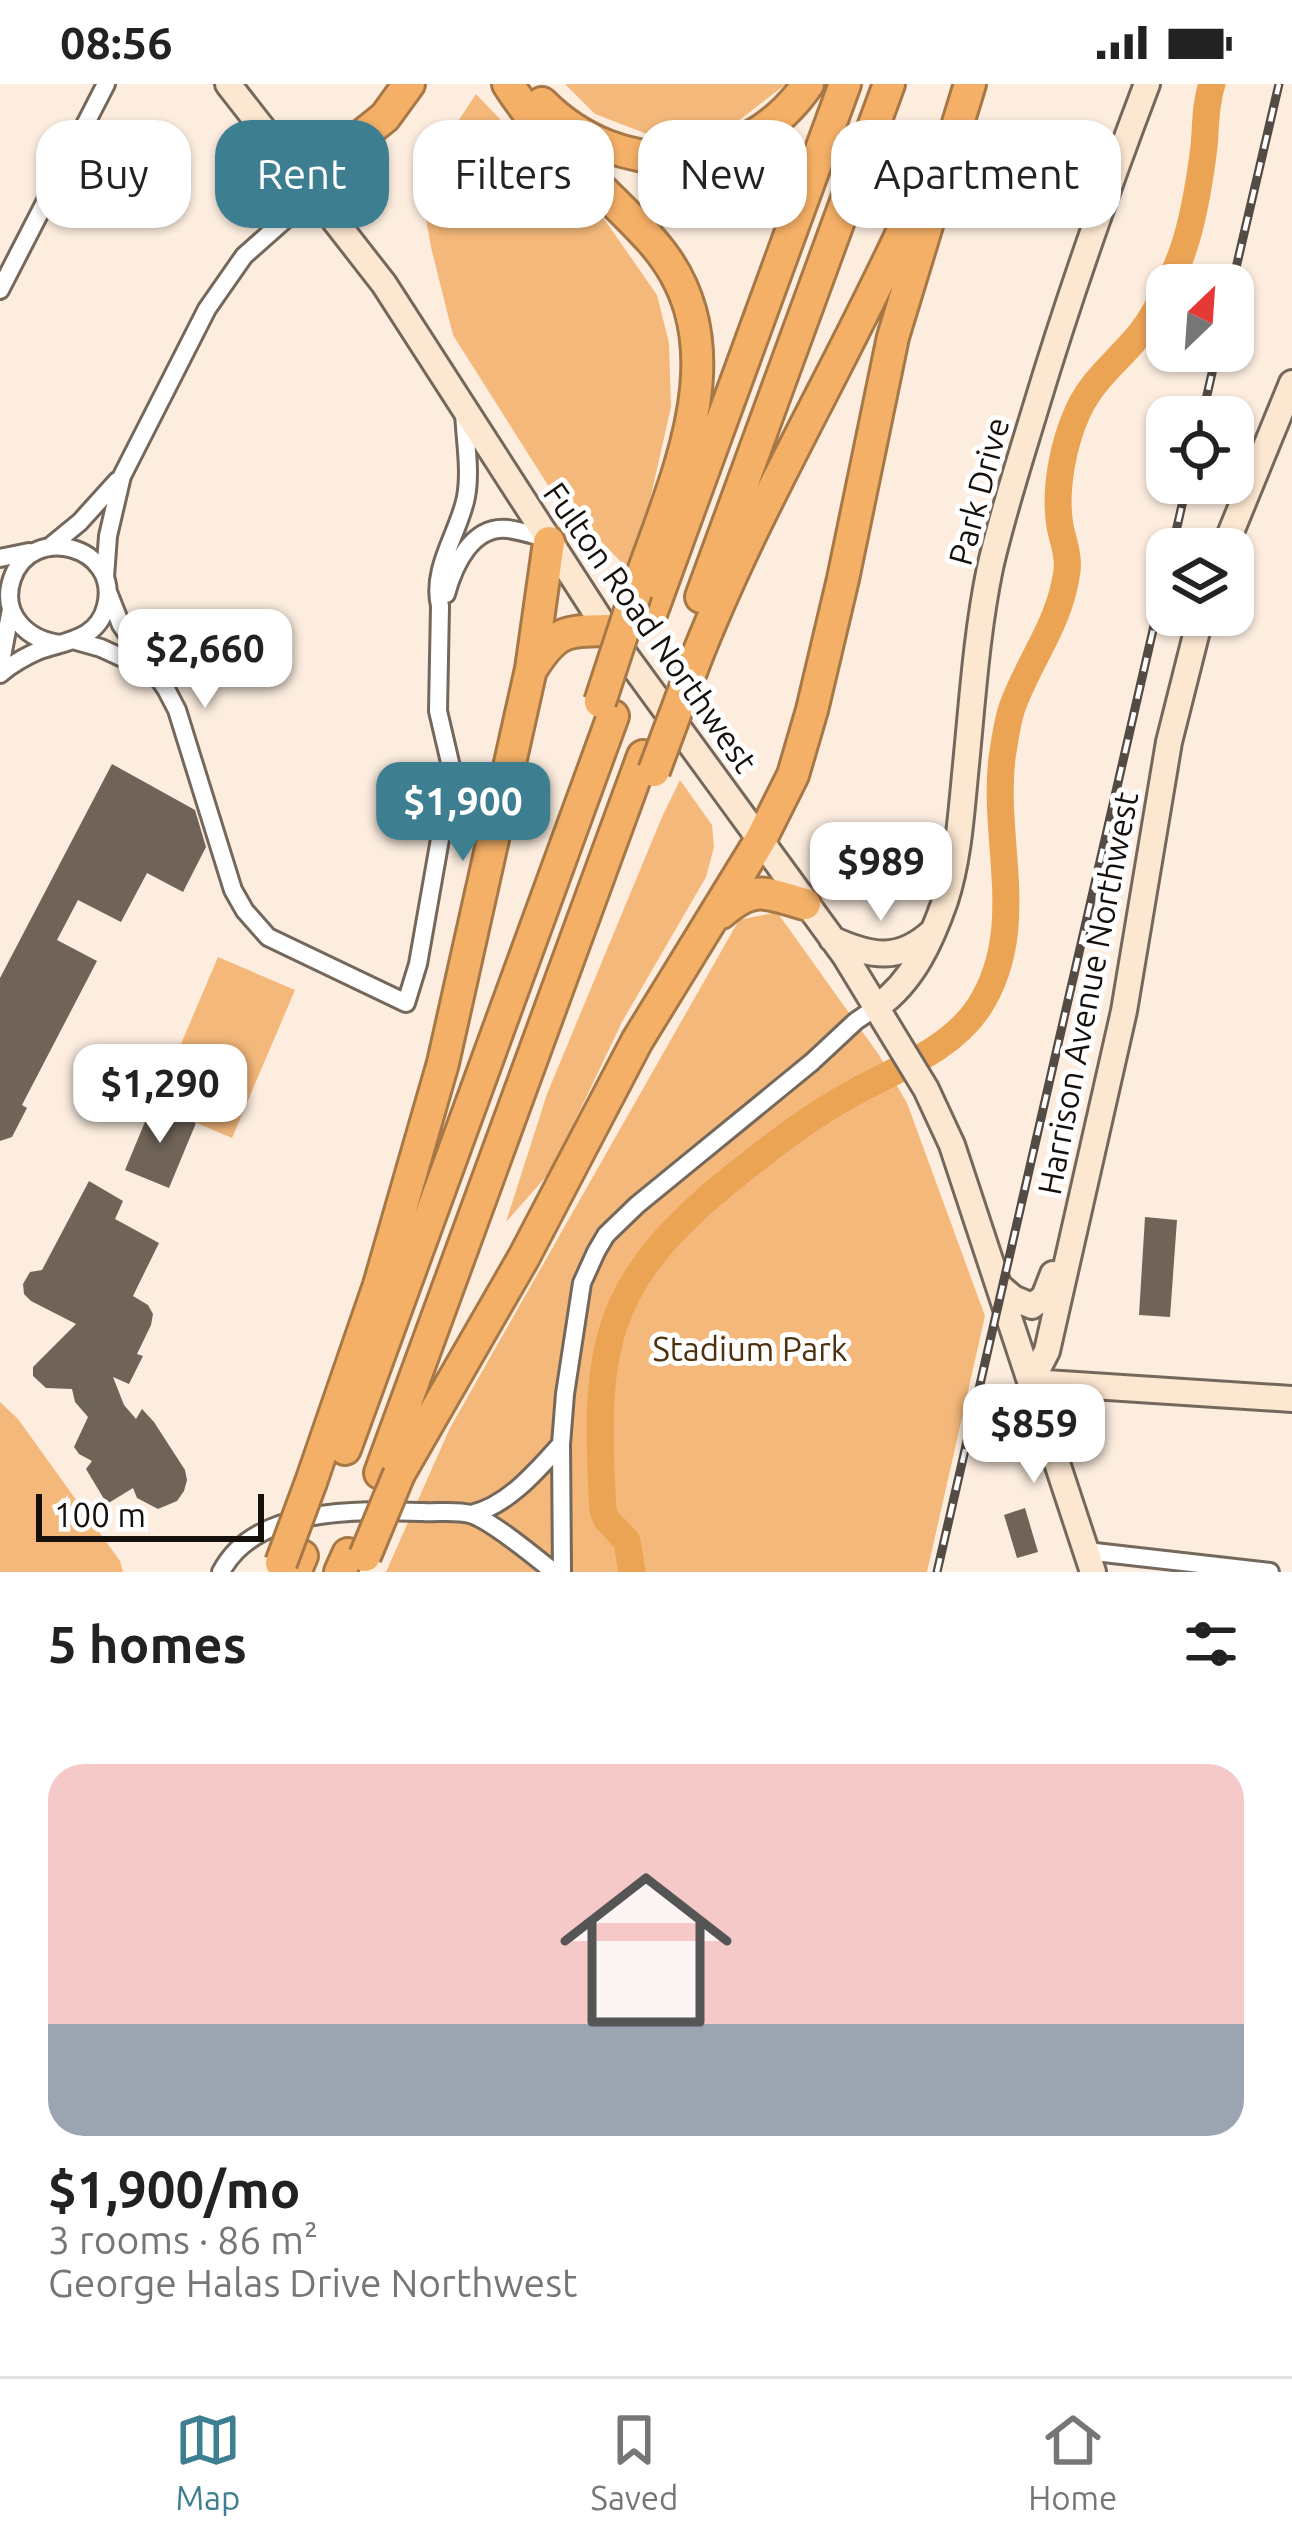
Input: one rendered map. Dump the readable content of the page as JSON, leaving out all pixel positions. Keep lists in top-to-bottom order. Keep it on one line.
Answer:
{"streets":{"main road":["Park Drive","Fulton Road Northwest","Harrison Avenue Northwest"]},"crossings":[["Park Drive","Fulton Road Northwest"],["Fulton Road Northwest","Harrison Avenue Northwest"]],"parks":["Stadium Park"],"scale_bar":"100 m","north":"top right","page":{"status":"08:56","chip":["Buy","Rent","Filters","New","Apartment"],"price":["$2,660","$1,900","$989","$1,290","$859"],"scale":"100 m","heading":"5 homes","list":[{"name":"$1,900/mo","note":"3 rooms · 86 m² · George Halas Drive Northwest"}],"tabs":["Map","Saved","Home"]}}
